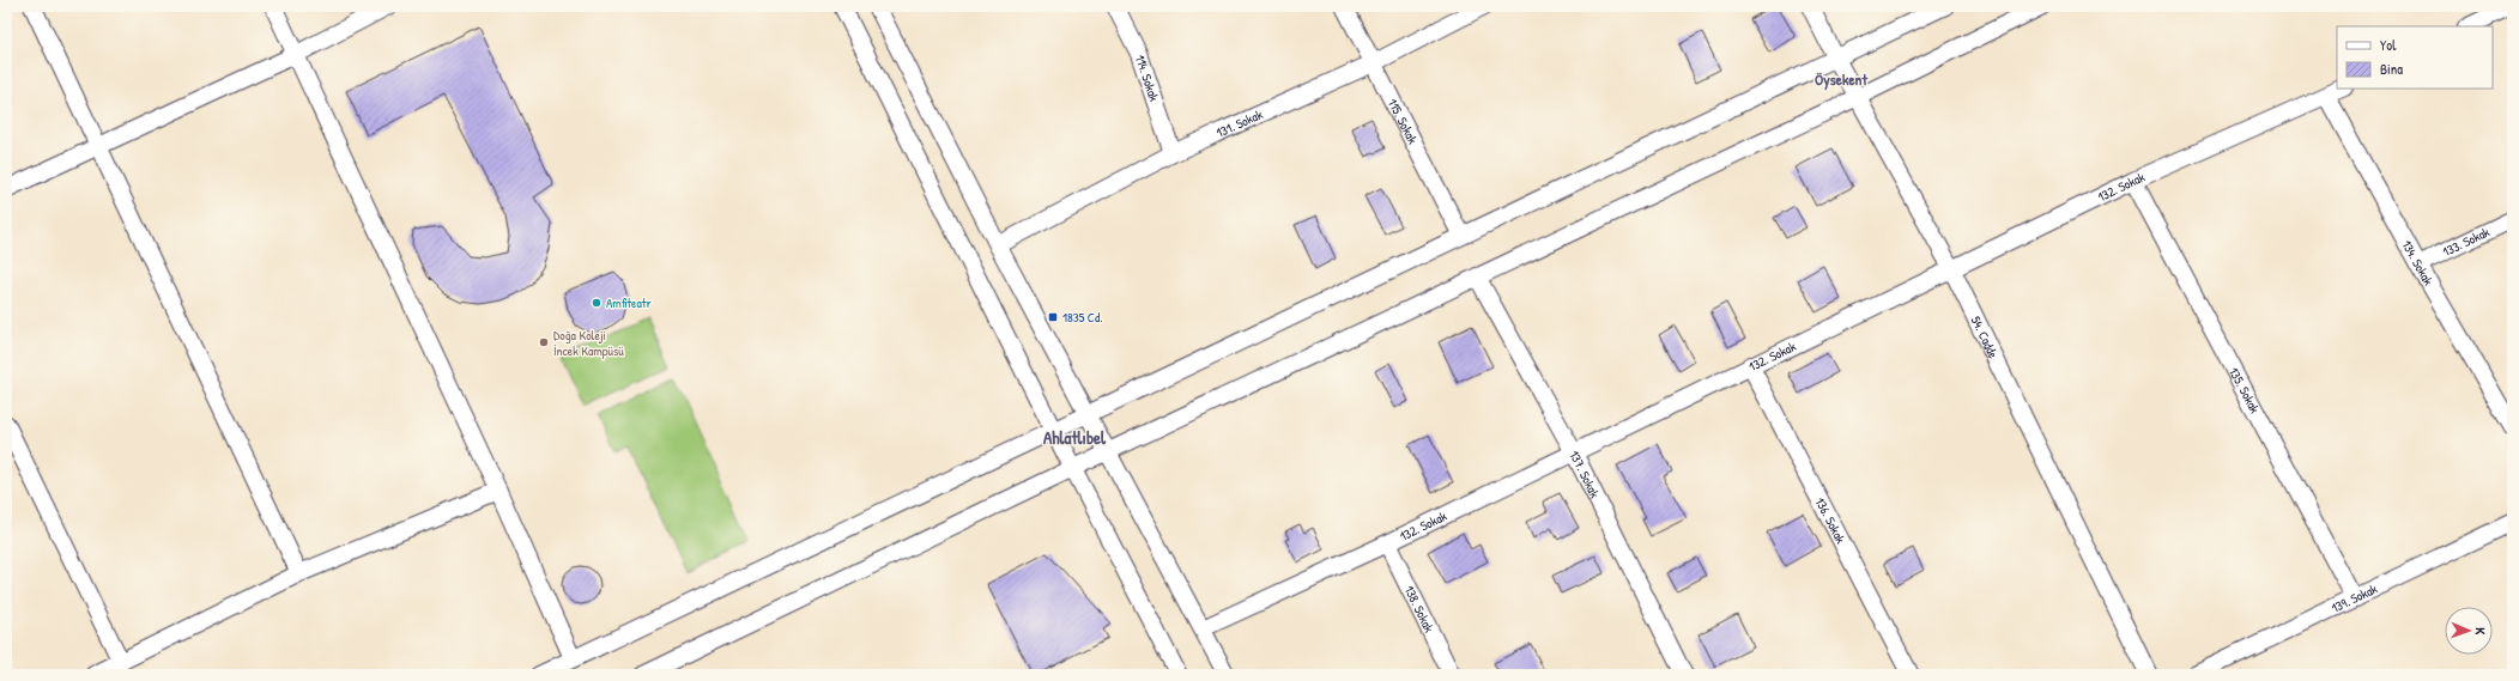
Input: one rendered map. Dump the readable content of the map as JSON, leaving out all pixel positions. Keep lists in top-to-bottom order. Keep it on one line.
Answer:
{"streets":{"street":["114. Sokak","115. Sokak","131. Sokak","132. Sokak","133. Sokak","134. Sokak","54. Cadde","135. Sokak","137. Sokak","136. Sokak","139. Sokak","138. Sokak"]},"crossings":[["114. Sokak","131. Sokak"],["115. Sokak","131. Sokak"],["132. Sokak","134. Sokak"],["132. Sokak","54. Cadde"],["132. Sokak","135. Sokak"],["132. Sokak","137. Sokak"],["132. Sokak","136. Sokak"],["132. Sokak","138. Sokak"],["133. Sokak","134. Sokak"],["135. Sokak","139. Sokak"]],"districts":["Öysekent","Ahlatlıbel"],"places":{"other":["Amfiteatr","Doğa Koleji İncek Kampüsü"],"transit":["1835 Cd."]},"legend":["Yol","Bina"],"north":"right"}
